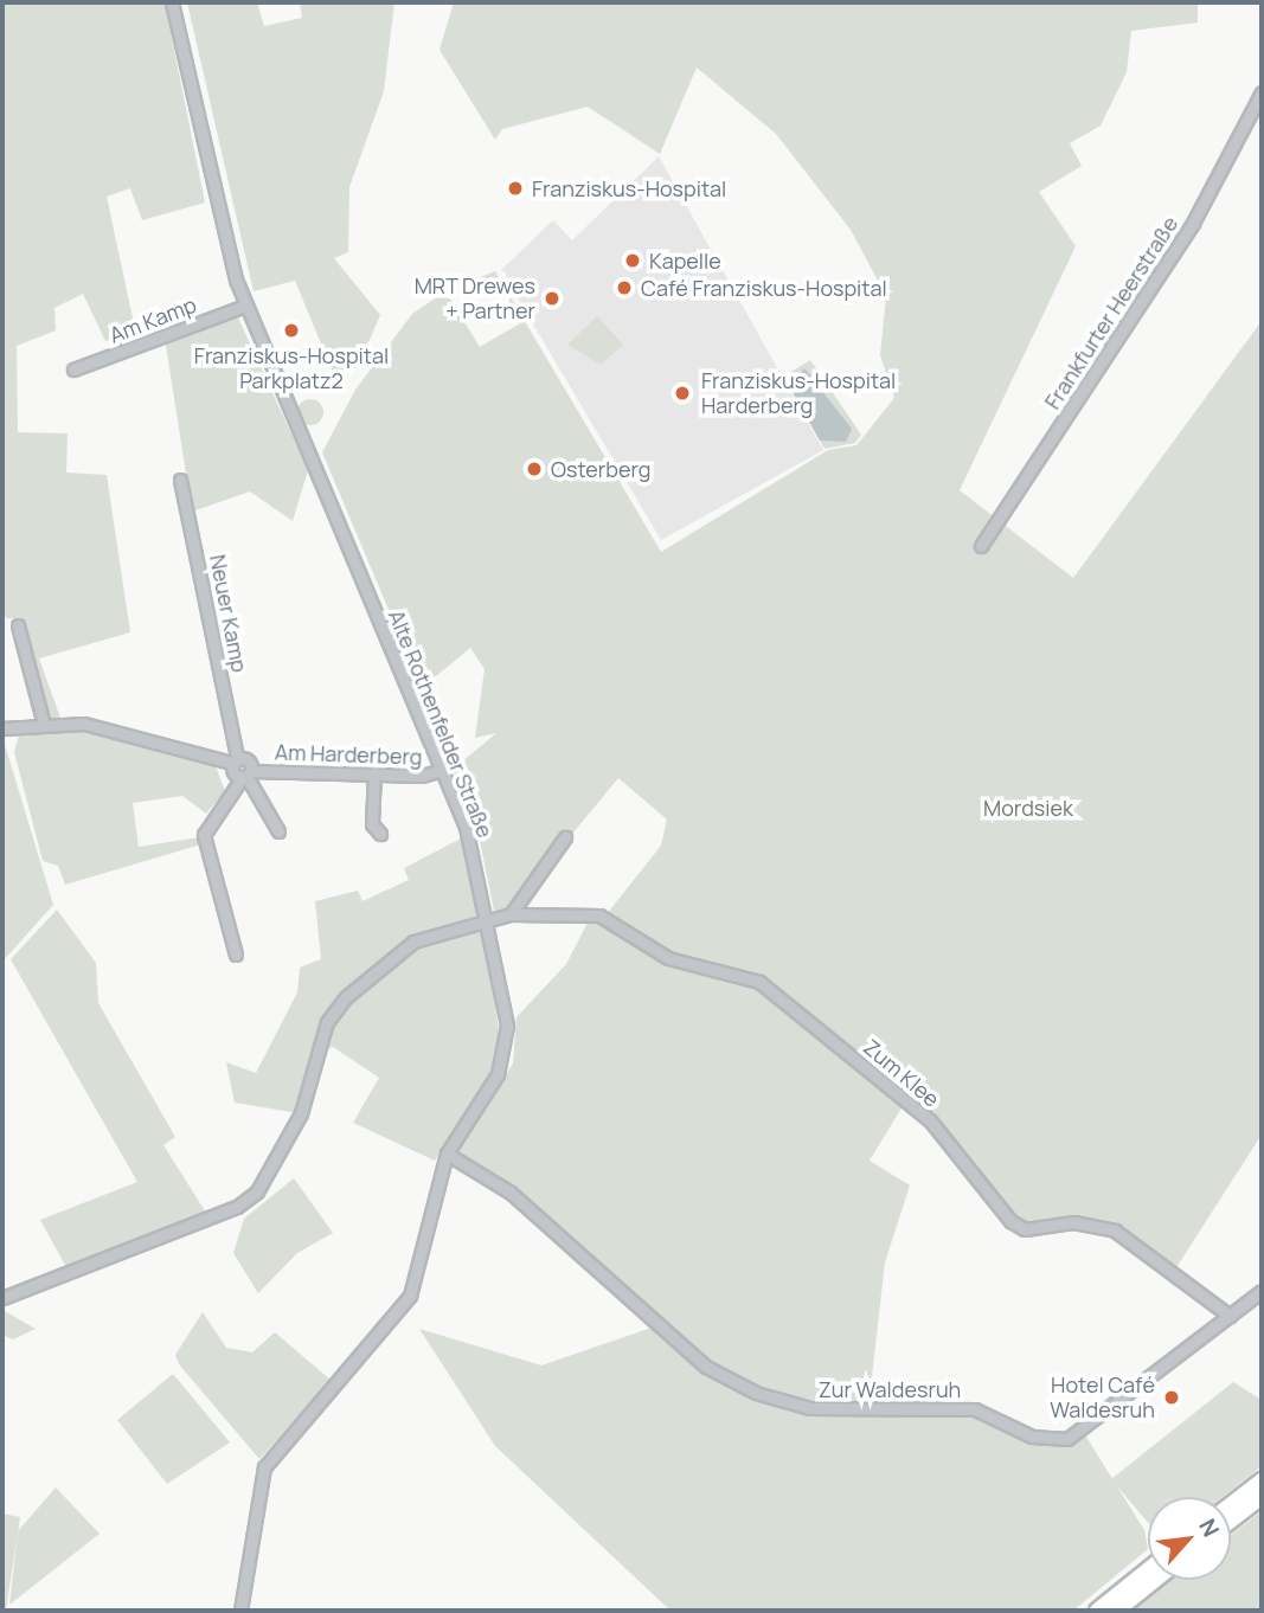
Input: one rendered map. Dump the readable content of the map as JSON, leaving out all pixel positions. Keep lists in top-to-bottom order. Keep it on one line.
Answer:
{"streets":{"street":["Frankfurter Heerstraße","Am Kamp","Neuer Kamp","Alte Rothenfelder Straße","Am Harderberg","Zum Klee","Zur Waldesruh"]},"crossings":[["Am Kamp","Alte Rothenfelder Straße"],["Alte Rothenfelder Straße","Am Harderberg"],["Alte Rothenfelder Straße","Zum Klee"],["Alte Rothenfelder Straße","Zur Waldesruh"],["Zum Klee","Zur Waldesruh"]],"parks":["Mordsiek"],"places":["Franziskus-Hospital","Kapelle","Café Franziskus-Hospital","MRT Drewes + Partner","Franziskus-Hospital Parkplatz2","Franziskus-Hospital Harderberg","Osterberg","Hotel Café Waldesruh"],"north":"top right"}
